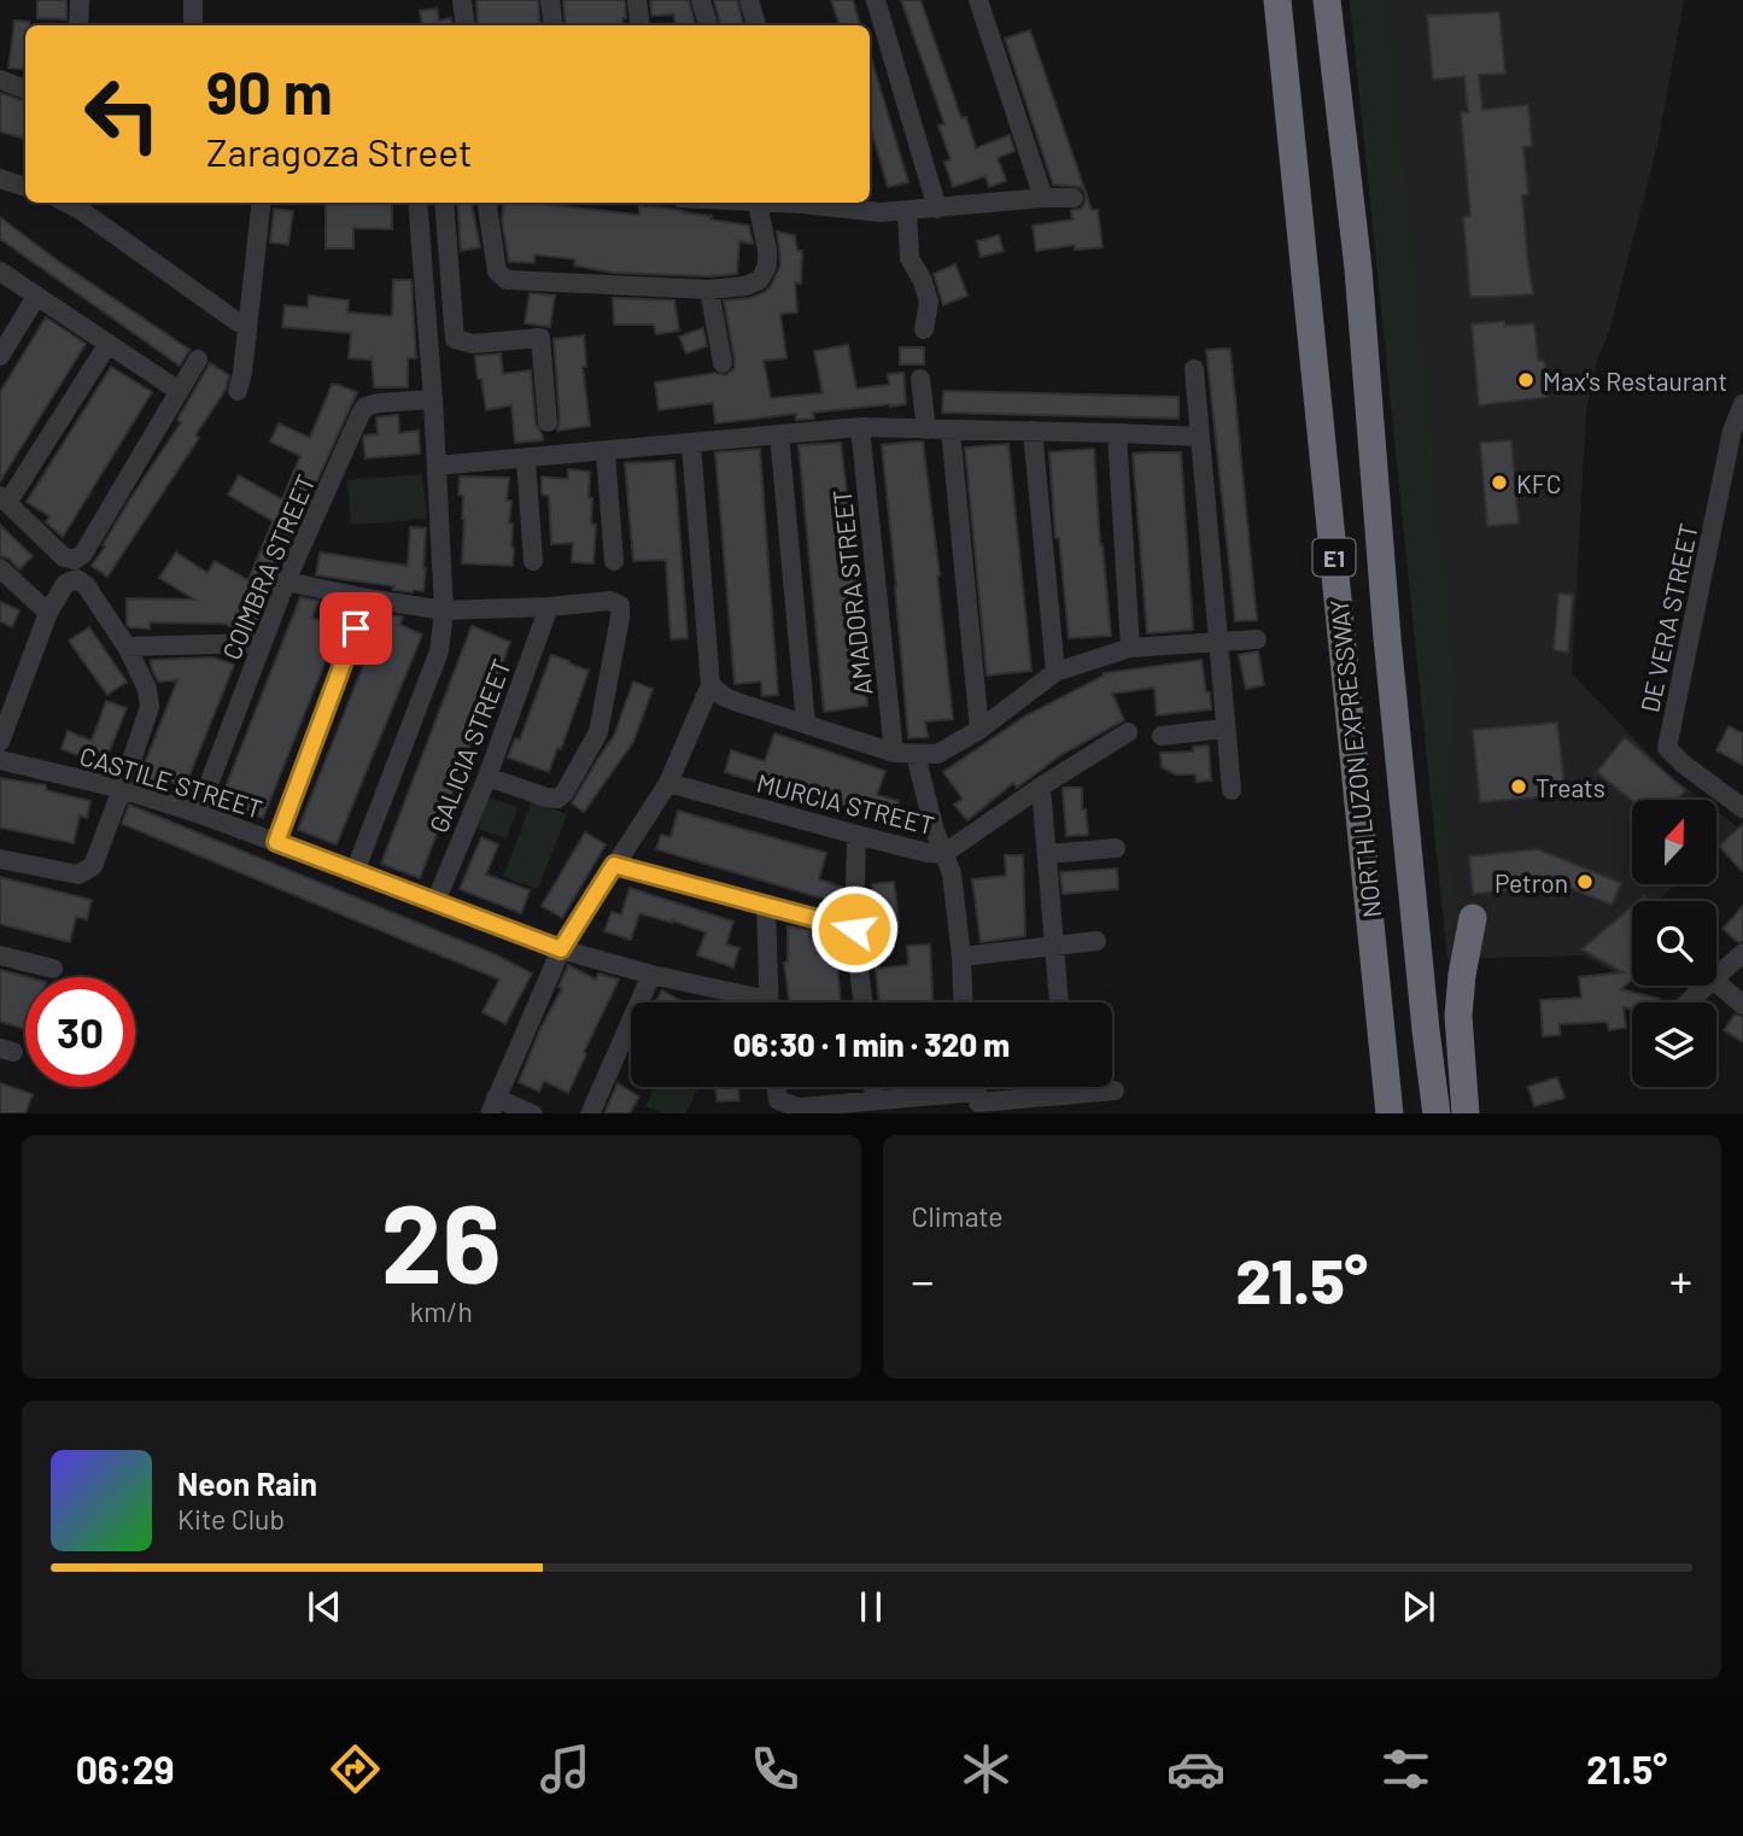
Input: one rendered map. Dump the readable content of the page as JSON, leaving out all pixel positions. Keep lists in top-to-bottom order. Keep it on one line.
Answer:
{"streets":{"highway":["E1","NORTH LUZON EXPRESSWAY"],"street":["COIMBRA STREET","AMADORA STREET","DE VERA STREET","GALICIA STREET","CASTILE STREET","MURCIA STREET"]},"crossings":[["COIMBRA STREET","CASTILE STREET"],["GALICIA STREET","CASTILE STREET"]],"places":["Max's Restaurant","KFC","Treats","Petron"],"north":"top","page":{"turn":["90 m","Zaragoza Street"],"limit":"30","trip":"06:30 · 1 min · 320 m","tile":[["26","km/h"],"Climate"],"heat":["−","21.5°","+"],"song":["Neon Rain","Kite Club"],"tabs":["06:29","21.5°"]}}
